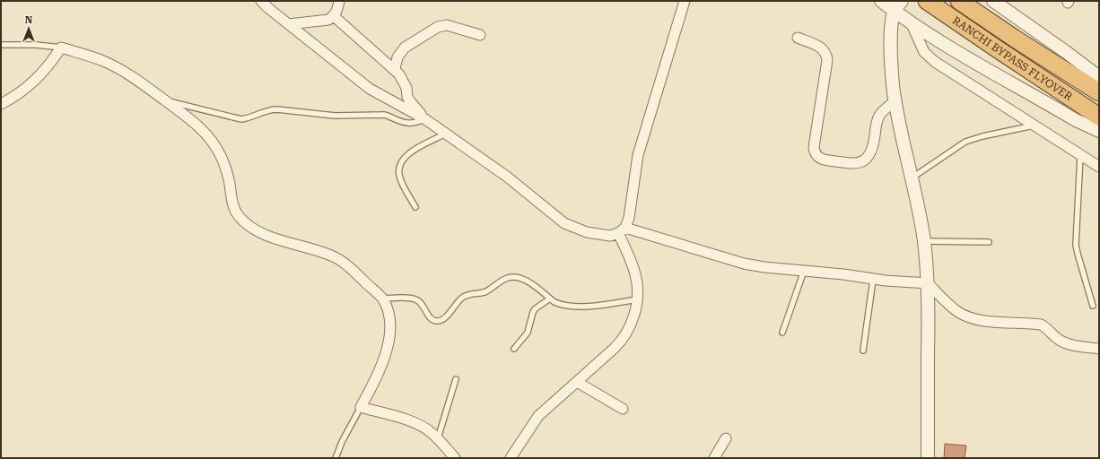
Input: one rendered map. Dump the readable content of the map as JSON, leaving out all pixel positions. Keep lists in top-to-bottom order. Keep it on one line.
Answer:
{"streets":{"highway":["RANCHI BYPASS FLYOVER"]},"north":"top"}
